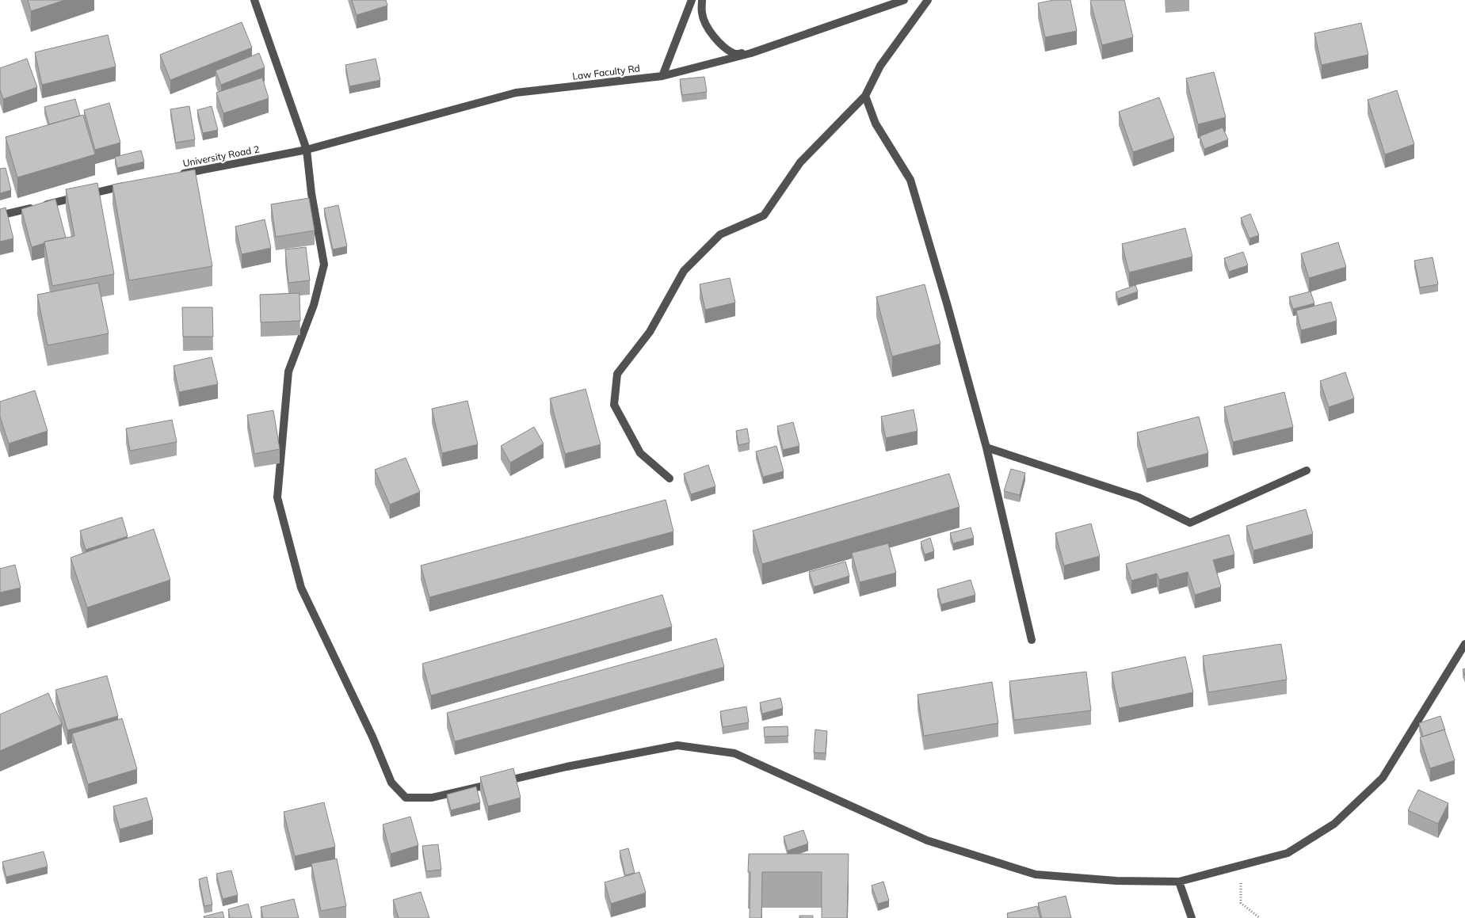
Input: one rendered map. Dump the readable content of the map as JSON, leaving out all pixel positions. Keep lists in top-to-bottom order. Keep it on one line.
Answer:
{"streets":{"street":["Law Faculty Rd","University Road 2"]},"crossings":[["Law Faculty Rd","University Road 2"]]}
